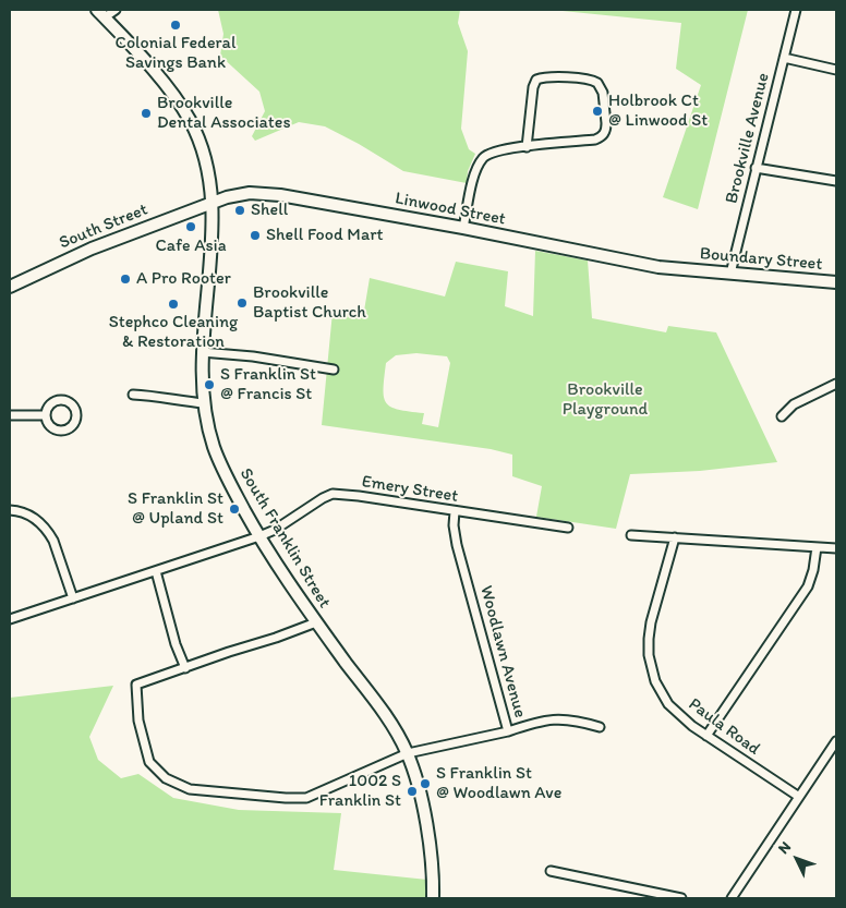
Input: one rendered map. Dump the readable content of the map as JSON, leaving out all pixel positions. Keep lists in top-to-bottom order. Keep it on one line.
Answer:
{"streets":{"main road":["Linwood Street","South Street","Boundary Street","South Franklin Street"],"street":["Brookville Avenue","Emery Street","Woodlawn Avenue","Paula Road"]},"crossings":[["Brookville Avenue","Boundary Street"],["Linwood Street","South Street"],["Linwood Street","Boundary Street"],["Linwood Street","South Franklin Street"],["South Street","South Franklin Street"],["Emery Street","South Franklin Street"],["Emery Street","Woodlawn Avenue"],["South Franklin Street","Woodlawn Avenue"]],"parks":["Brookville Playground"],"places":["Colonial Federal Savings Bank","Holbrook Ct @ Linwood St","Brookville Dental Associates","Shell","Cafe Asia","Shell Food Mart","A Pro Rooter","Brookville Baptist Church","Stephco Cleaning & Restoration","S Franklin St @ Francis St","S Franklin St @ Upland St","S Franklin St @ Woodlawn Ave","1002 S Franklin St"],"north":"top left"}
